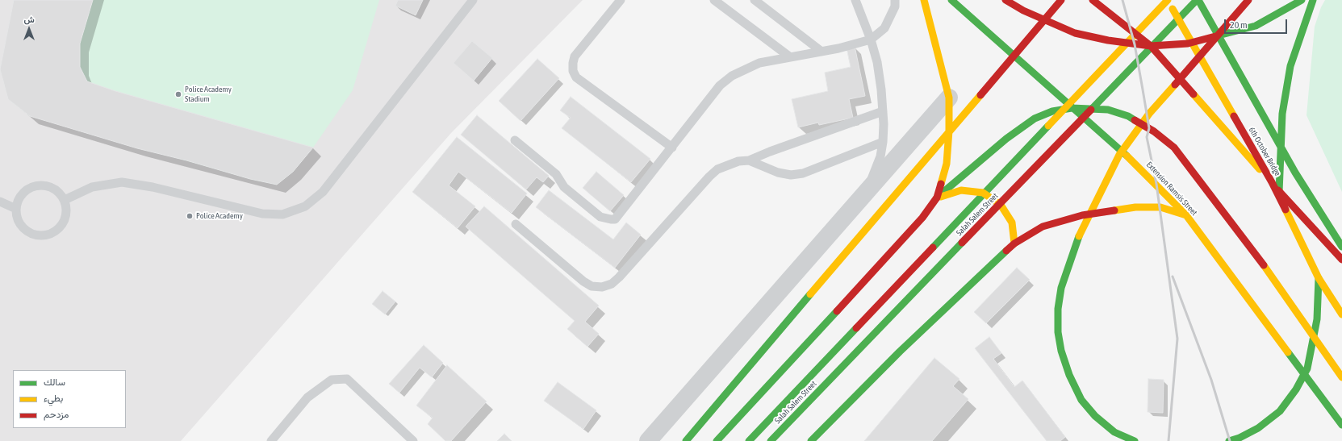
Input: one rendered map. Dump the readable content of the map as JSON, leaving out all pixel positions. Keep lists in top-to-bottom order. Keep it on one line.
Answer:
{"streets":{"main road":["6th October Bridge","Extension Ramsis Street","Salah Salem Street"]},"crossings":[["6th October Bridge","Salah Salem Street"]],"places":["Police Academy Stadium","Police Academy"],"legend":["سالك","بطيء","مزدحم"],"scale_bar":"20 m","north":"top"}
